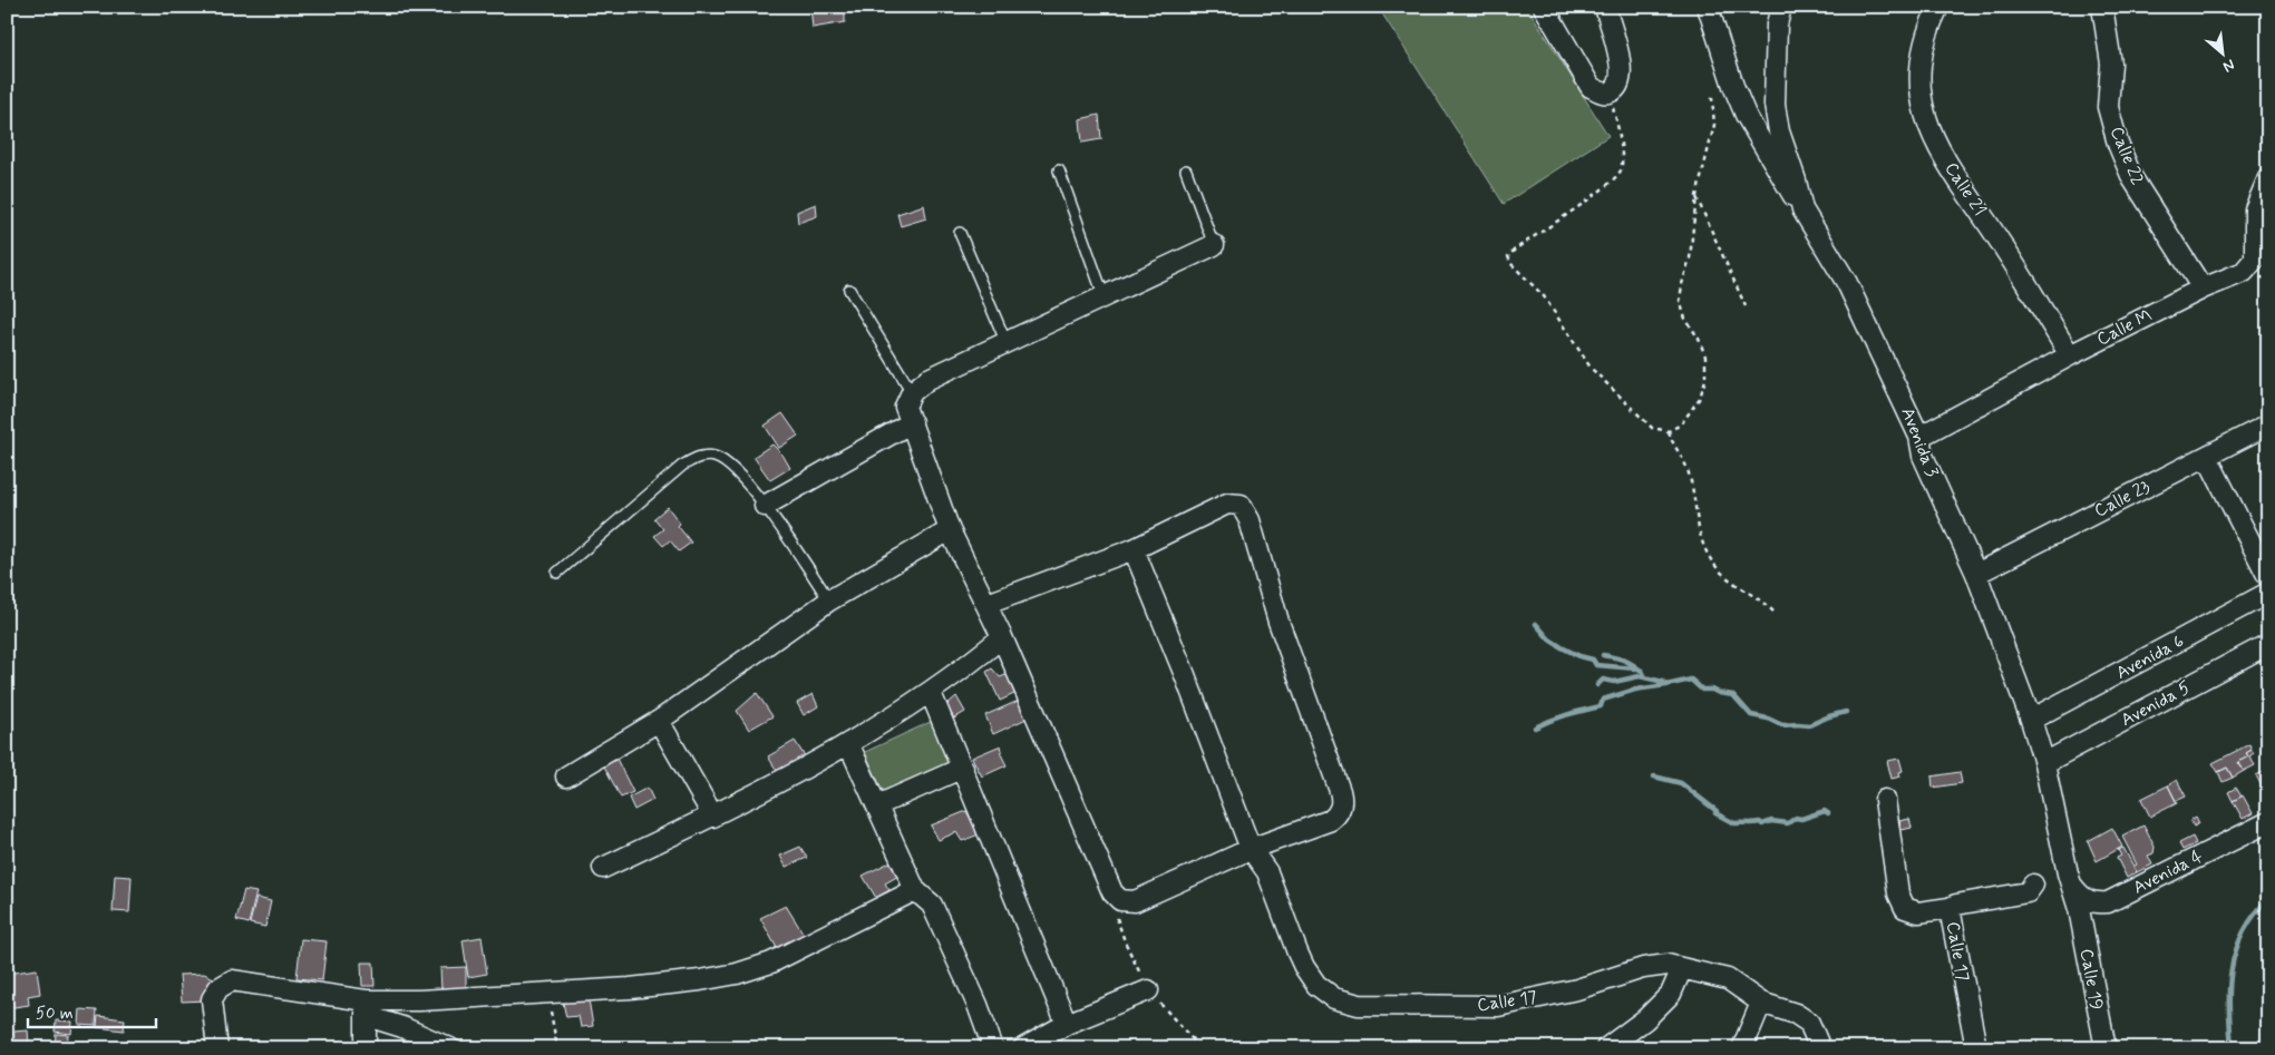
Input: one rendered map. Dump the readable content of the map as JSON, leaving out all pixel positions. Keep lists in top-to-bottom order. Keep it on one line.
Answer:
{"streets":{"street":["Calle 22","Calle 21","Calle M","Avenida 3","Calle 23","Avenida 6","Avenida 5","Avenida 4","Calle 17","Calle 19"]},"crossings":[["Calle 22","Calle M"],["Calle 21","Calle M"],["Calle M","Avenida 3"],["Avenida 3","Calle 23"],["Avenida 3","Avenida 6"],["Avenida 3","Avenida 5"],["Avenida 3","Avenida 4"],["Avenida 3","Calle 19"],["Avenida 4","Calle 19"]],"scale_bar":"50 m","north":"bottom right"}
